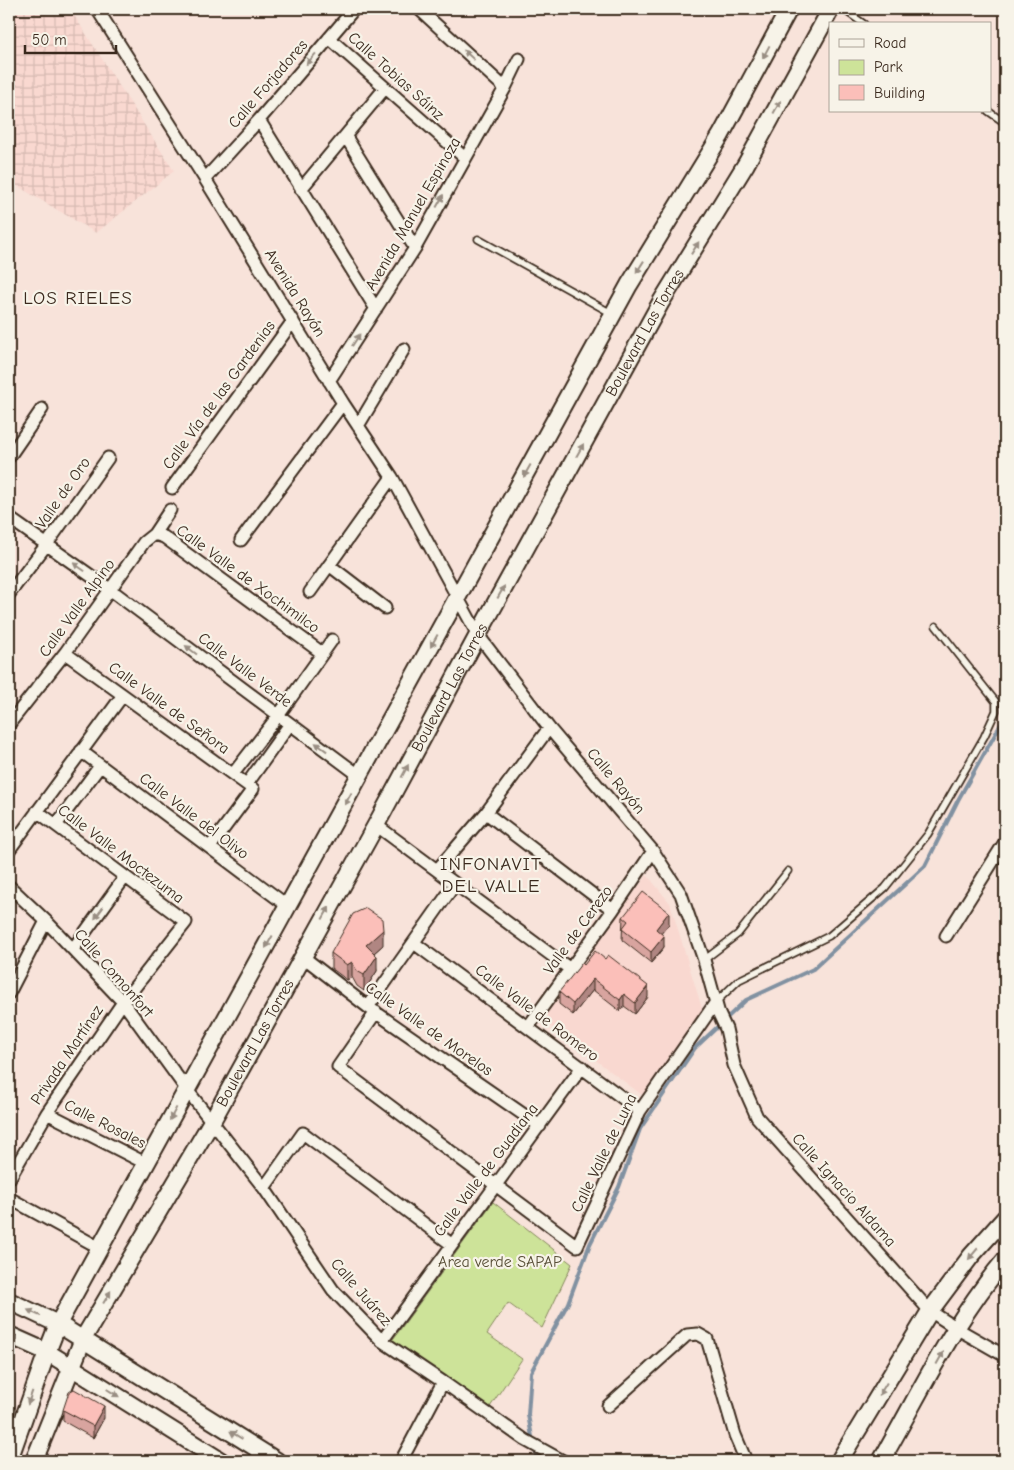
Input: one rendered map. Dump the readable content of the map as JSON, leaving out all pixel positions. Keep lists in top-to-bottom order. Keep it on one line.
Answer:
{"streets":{"street":["Calle Tobias Sáinz","Calle Forjadores","Avenida Manuel Espinoza","Avenida Rayón","Boulevard Las Torres","Calle Vía de las Gardenias","Valle de Oro","Calle Valle de Xochimilco","Calle Valle Alpino","Calle Valle Verde","Calle Valle de Señora","Calle Rayón","Calle Valle del Olivo","Calle Valle Moctezuma","Valle de Cerezo","Calle Comonfort","Calle Valle de Romero","Calle Valle de Morelos","Privada Martínez","Calle Rosales","Calle Valle de Luna","Calle Valle de Guadiana","Calle Ignacio Aldama","Calle Juárez"]},"crossings":[["Calle Tobias Sáinz","Calle Forjadores"],["Calle Tobias Sáinz","Avenida Manuel Espinoza"],["Calle Forjadores","Avenida Rayón"],["Avenida Manuel Espinoza","Avenida Rayón"],["Avenida Rayón","Calle Vía de las Gardenias"],["Avenida Rayón","Calle Rayón"],["Boulevard Las Torres","Calle Rayón"],["Boulevard Las Torres","Calle Valle de Morelos"],["Boulevard Las Torres","Calle Juárez"],["Valle de Oro","Calle Valle Verde"],["Calle Valle de Xochimilco","Calle Valle Alpino"],["Calle Valle Alpino","Calle Valle Verde"],["Calle Valle Alpino","Calle Valle de Señora"],["Calle Rayón","Valle de Cerezo"],["Calle Rayón","Calle Valle de Luna"],["Calle Rayón","Calle Ignacio Aldama"],["Calle Valle Moctezuma","Privada Martínez"],["Valle de Cerezo","Calle Valle de Romero"],["Calle Comonfort","Privada Martínez"],["Calle Comonfort","Calle Juárez"],["Calle Valle de Romero","Calle Valle de Luna"],["Calle Valle de Romero","Calle Valle de Guadiana"],["Calle Valle de Morelos","Calle Valle de Guadiana"],["Privada Martínez","Calle Rosales"],["Calle Valle de Luna","Calle Valle de Guadiana"],["Calle Valle de Luna","Calle Ignacio Aldama"],["Calle Valle de Guadiana","Calle Juárez"]],"one_way":["Calle Valle Verde"],"districts":["LOS RIELES","INFONAVIT DEL VALLE"],"parks":["Area verde SAPAP"],"legend":["Road","Park","Building"],"scale_bar":"50 m"}
